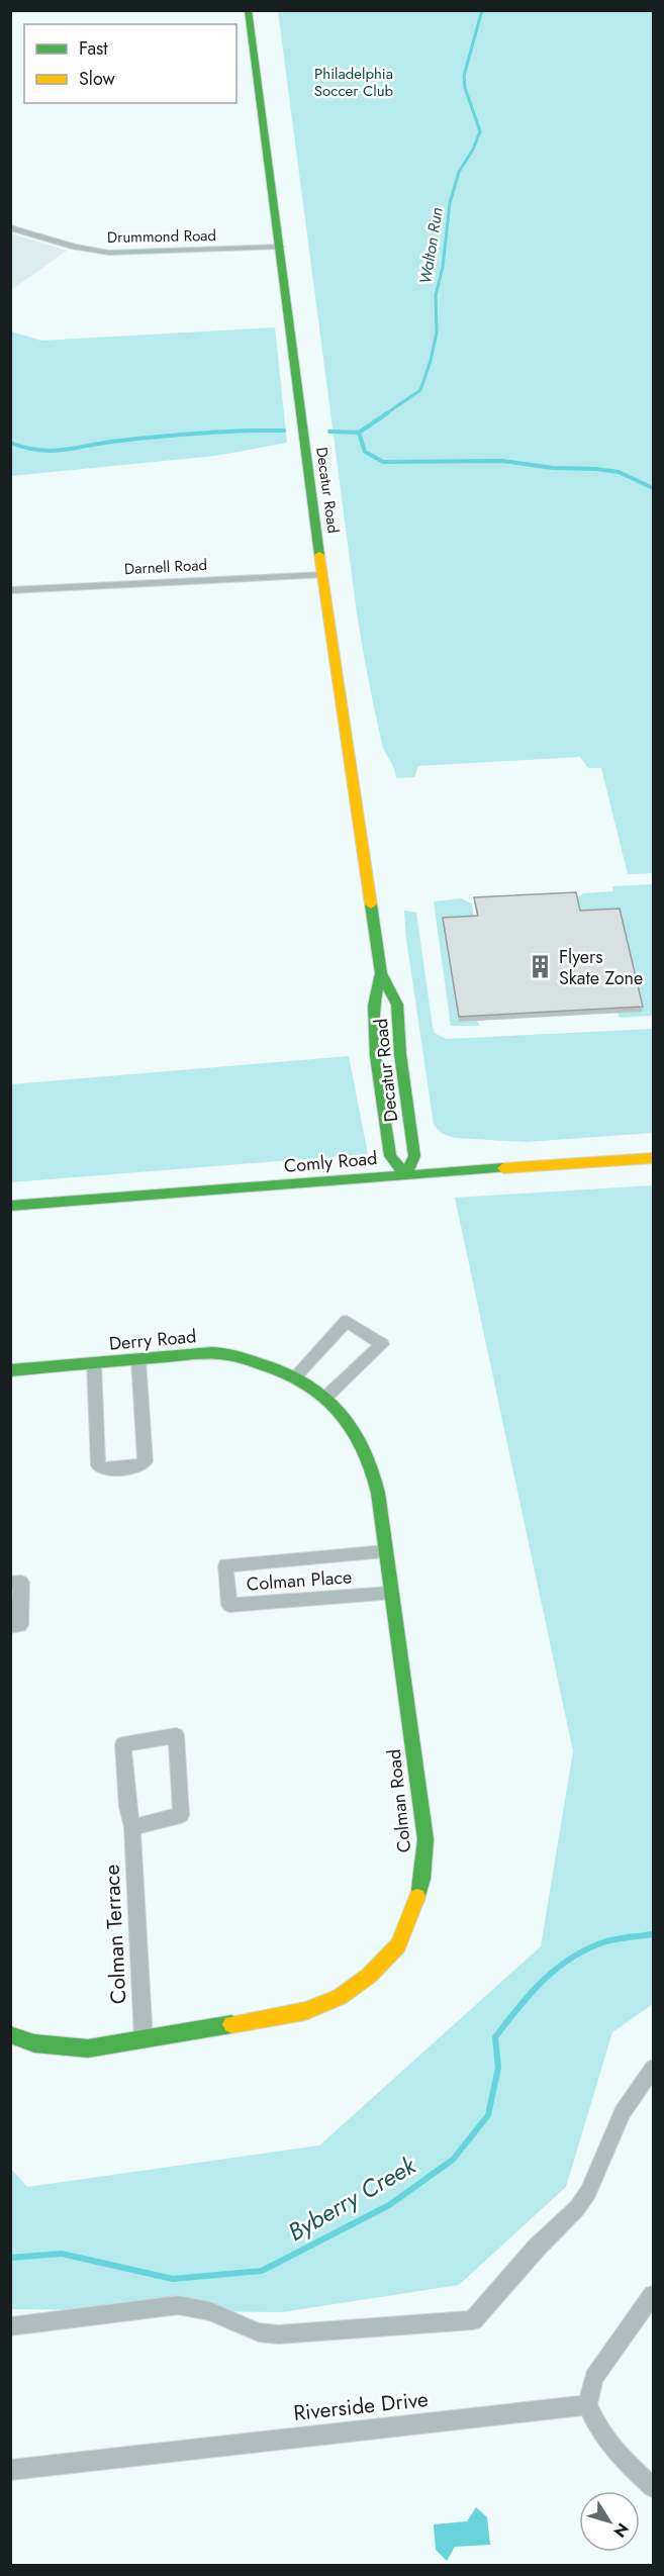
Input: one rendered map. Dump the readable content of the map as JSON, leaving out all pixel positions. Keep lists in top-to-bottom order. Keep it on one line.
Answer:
{"streets":{"street":["Drummond Road","Decatur Road","Darnell Road","Comly Road","Derry Road","Colman Place","Colman Road","Colman Terrace","Riverside Drive"]},"crossings":[["Drummond Road","Decatur Road"],["Decatur Road","Darnell Road"],["Decatur Road","Comly Road"],["Derry Road","Colman Road"],["Colman Place","Colman Road"],["Colman Road","Colman Terrace"]],"water":["Walton Run","Byberry Creek"],"parks":["Philadelphia Soccer Club"],"places":{"building":["Flyers Skate Zone"]},"legend":["Fast","Slow"],"north":"bottom right"}
